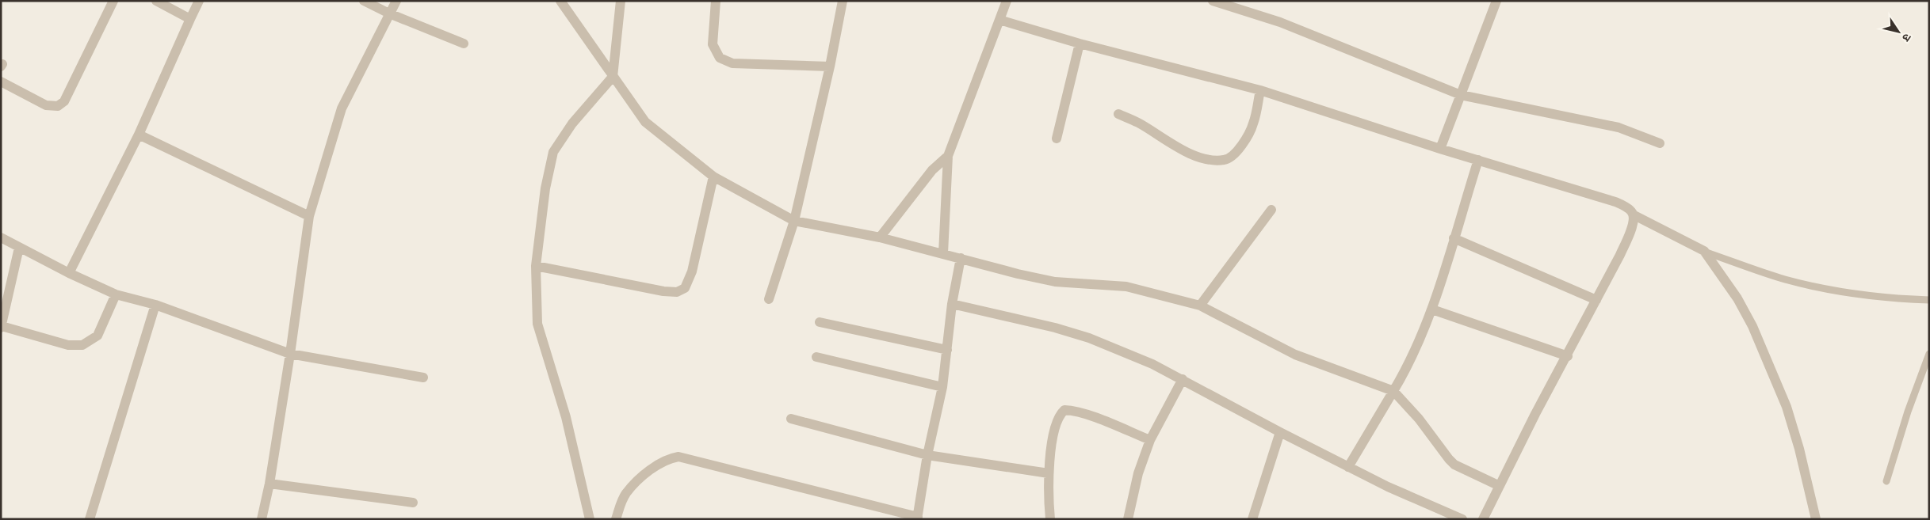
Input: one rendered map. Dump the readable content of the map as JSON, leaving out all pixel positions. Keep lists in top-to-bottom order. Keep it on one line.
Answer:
{"north":"bottom right"}
